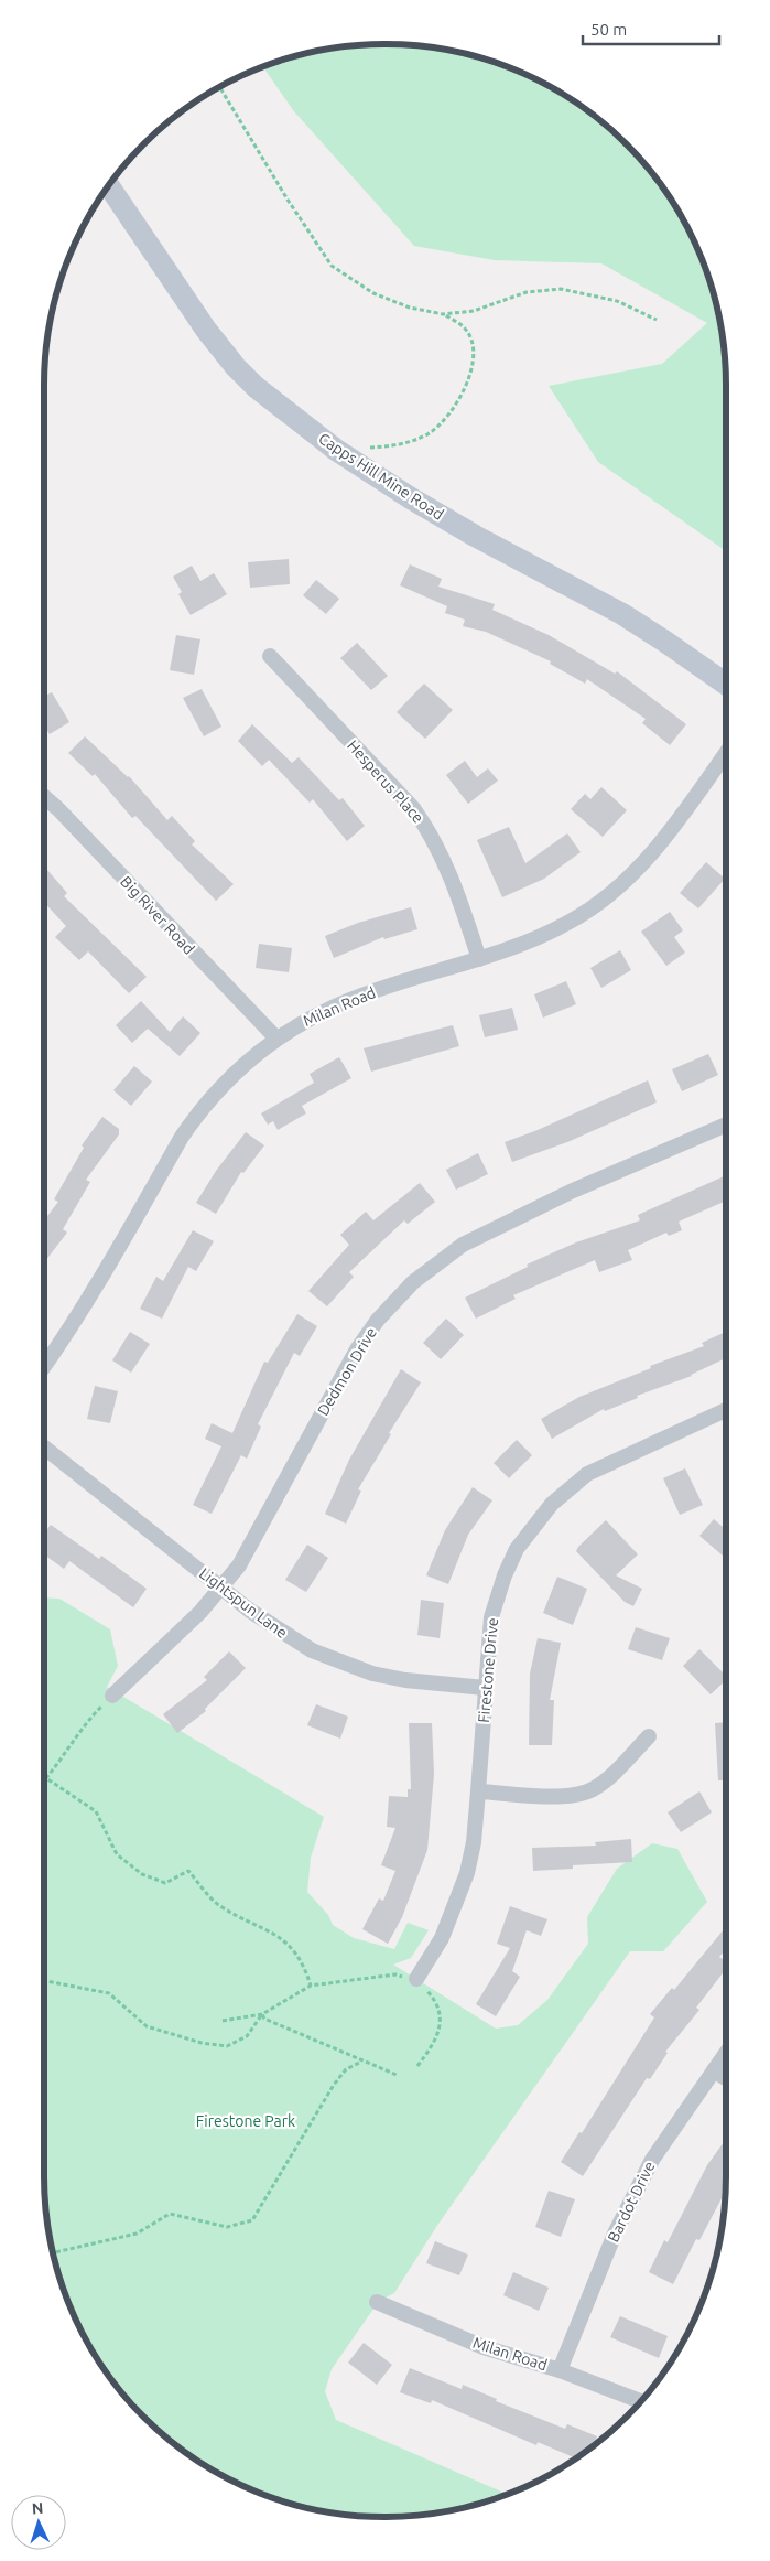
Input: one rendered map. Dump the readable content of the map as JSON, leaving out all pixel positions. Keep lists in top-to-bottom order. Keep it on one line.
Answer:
{"streets":{"street":["Capps Hill Mine Road","Hesperus Place","Big River Road","Milan Road","Dedmon Drive","Lightspun Lane","Firestone Drive","Bardot Drive"]},"crossings":[["Hesperus Place","Milan Road"],["Big River Road","Milan Road"],["Milan Road","Bardot Drive"],["Dedmon Drive","Lightspun Lane"],["Lightspun Lane","Firestone Drive"]],"parks":["Firestone Park"],"scale_bar":"50 m","north":"top"}
